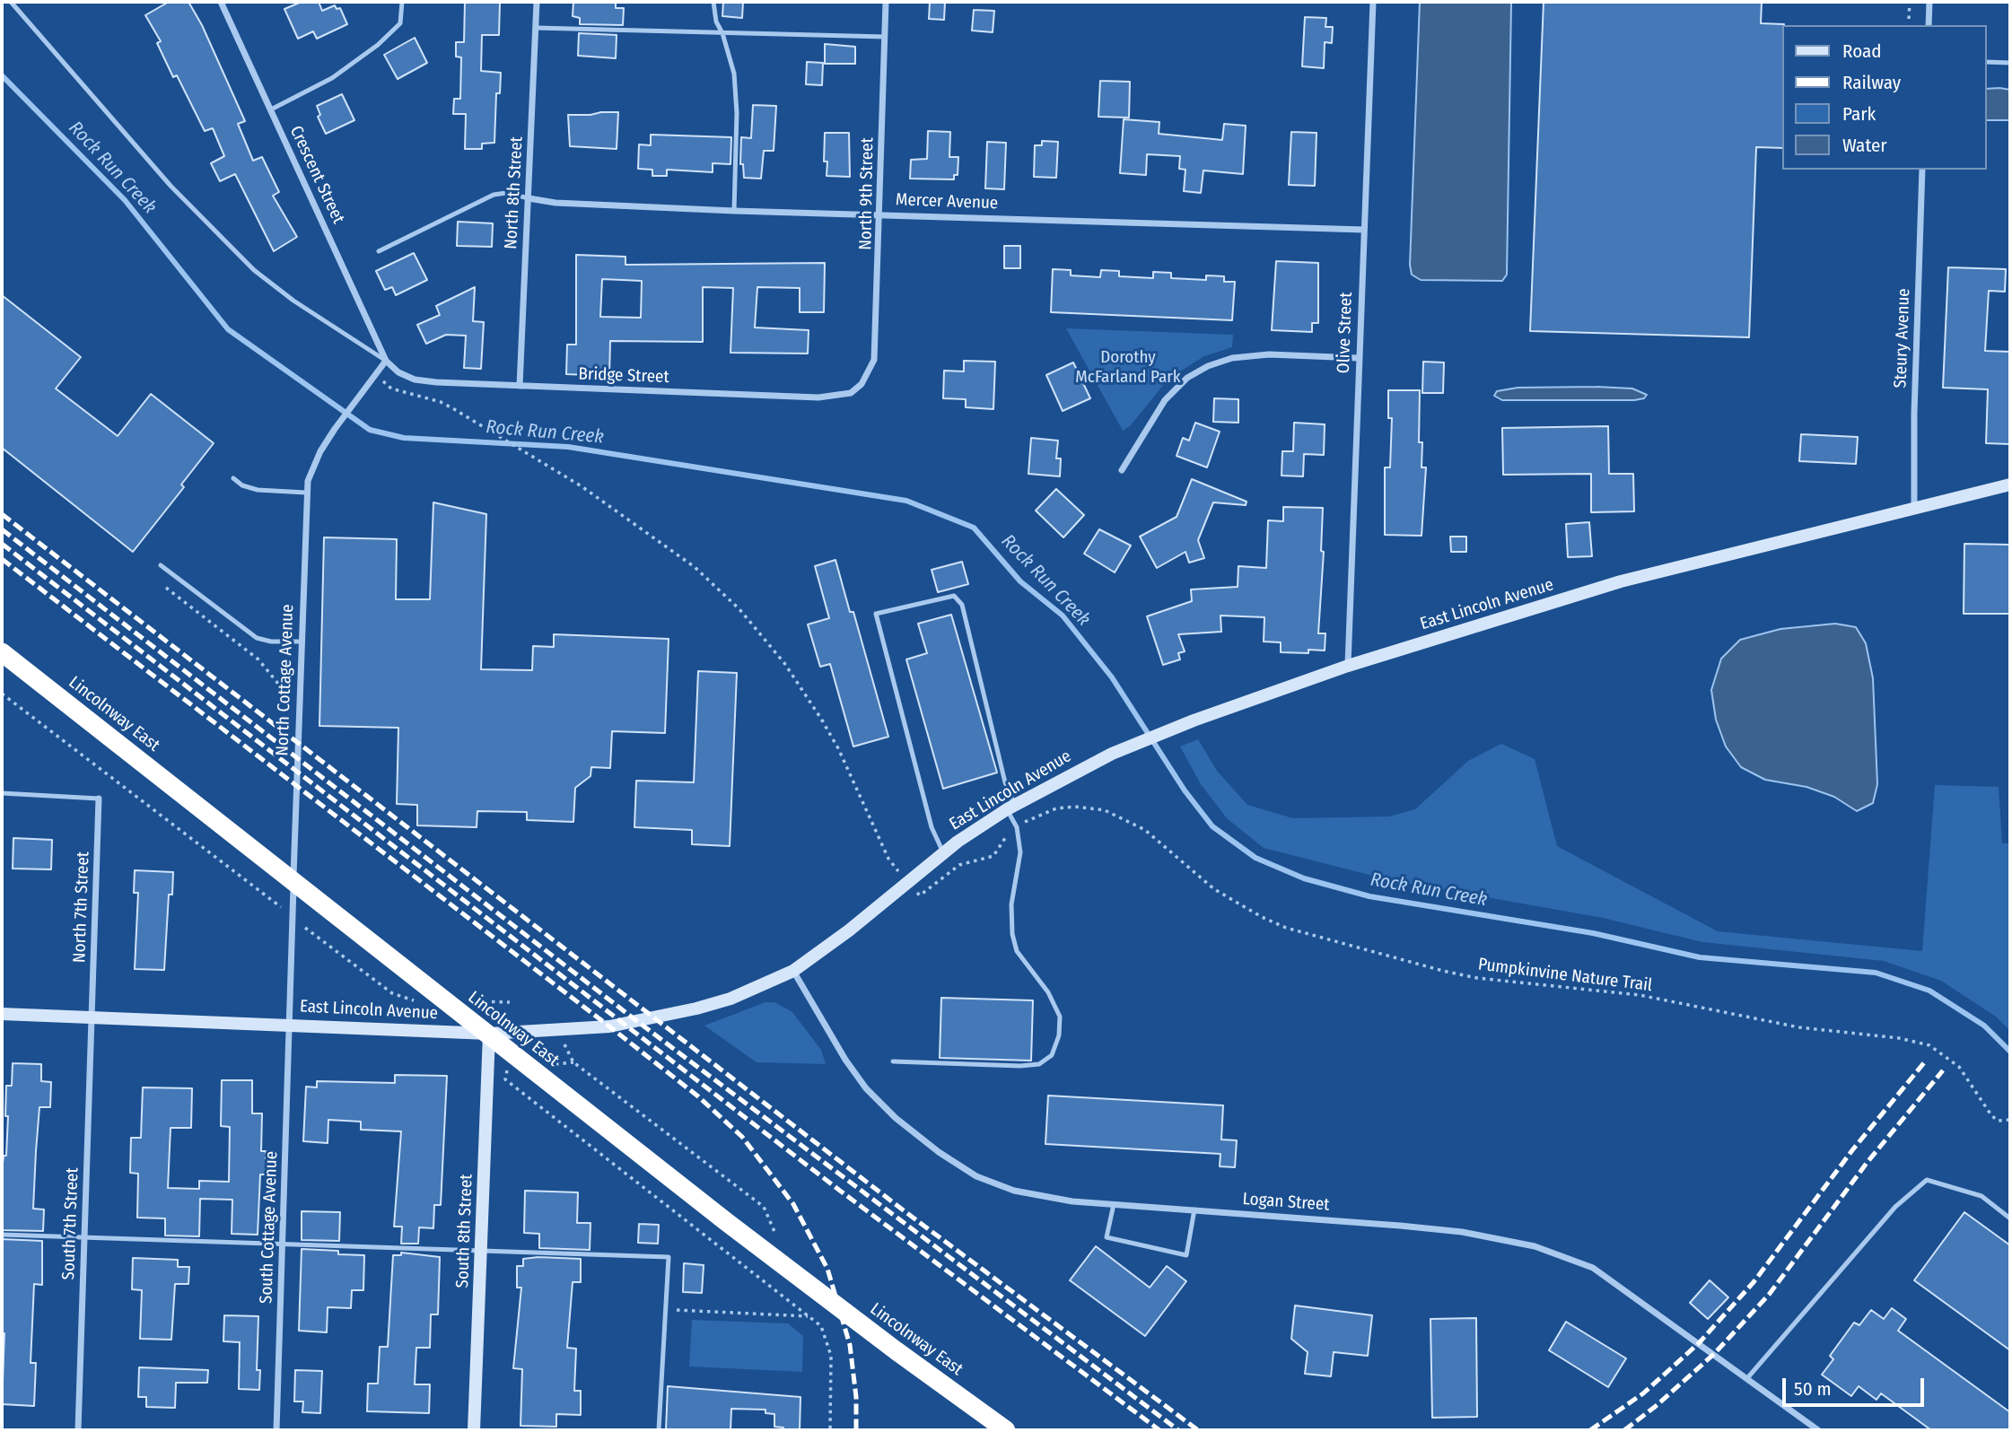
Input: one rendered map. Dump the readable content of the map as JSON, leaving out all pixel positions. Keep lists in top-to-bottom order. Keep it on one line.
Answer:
{"streets":{"highway":["Lincolnway East"],"main road":["East Lincoln Avenue","South 8th Street"],"street":["Crescent Street","North 8th Street","North 9th Street","Mercer Avenue","Olive Street","Steury Avenue","Bridge Street","North Cottage Avenue","North 7th Street","Logan Street","South 7th Street","South Cottage Avenue"],"path":["Pumpkinvine Nature Trail"]},"crossings":[["Crescent Street","Bridge Street"],["Crescent Street","North Cottage Avenue"],["North 8th Street","Mercer Avenue"],["North 8th Street","Bridge Street"],["North 9th Street","Mercer Avenue"],["North 9th Street","Bridge Street"],["Mercer Avenue","Olive Street"],["Olive Street","East Lincoln Avenue"],["Steury Avenue","East Lincoln Avenue"],["Bridge Street","North Cottage Avenue"],["East Lincoln Avenue","North Cottage Avenue"],["East Lincoln Avenue","North 7th Street"],["East Lincoln Avenue","Logan Street"],["East Lincoln Avenue","South 7th Street"],["East Lincoln Avenue","South Cottage Avenue"],["East Lincoln Avenue","South 8th Street"],["North Cottage Avenue","South Cottage Avenue"],["North 7th Street","South 7th Street"]],"water":["Rock Run Creek"],"parks":["Dorothy McFarland Park"],"legend":["Road","Railway","Park","Water"],"scale_bar":"50 m"}
